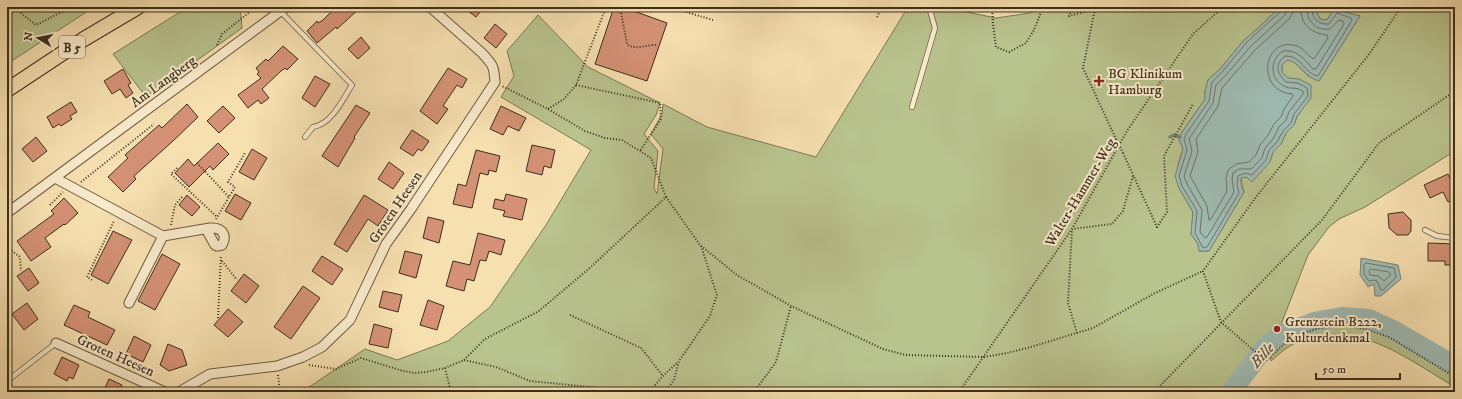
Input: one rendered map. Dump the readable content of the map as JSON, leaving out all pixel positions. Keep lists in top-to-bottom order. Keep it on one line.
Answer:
{"streets":{"main road":["B 5"],"street":["Am Langberg","Groten Heesen"],"path":["Walter-Hammer-Weg"]},"water":["Bille"],"places":{"health":["BG Klinikum Hamburg"],"other":["Grenzstein B222, Kulturdenkmal"]},"scale_bar":"50 m","north":"left"}
